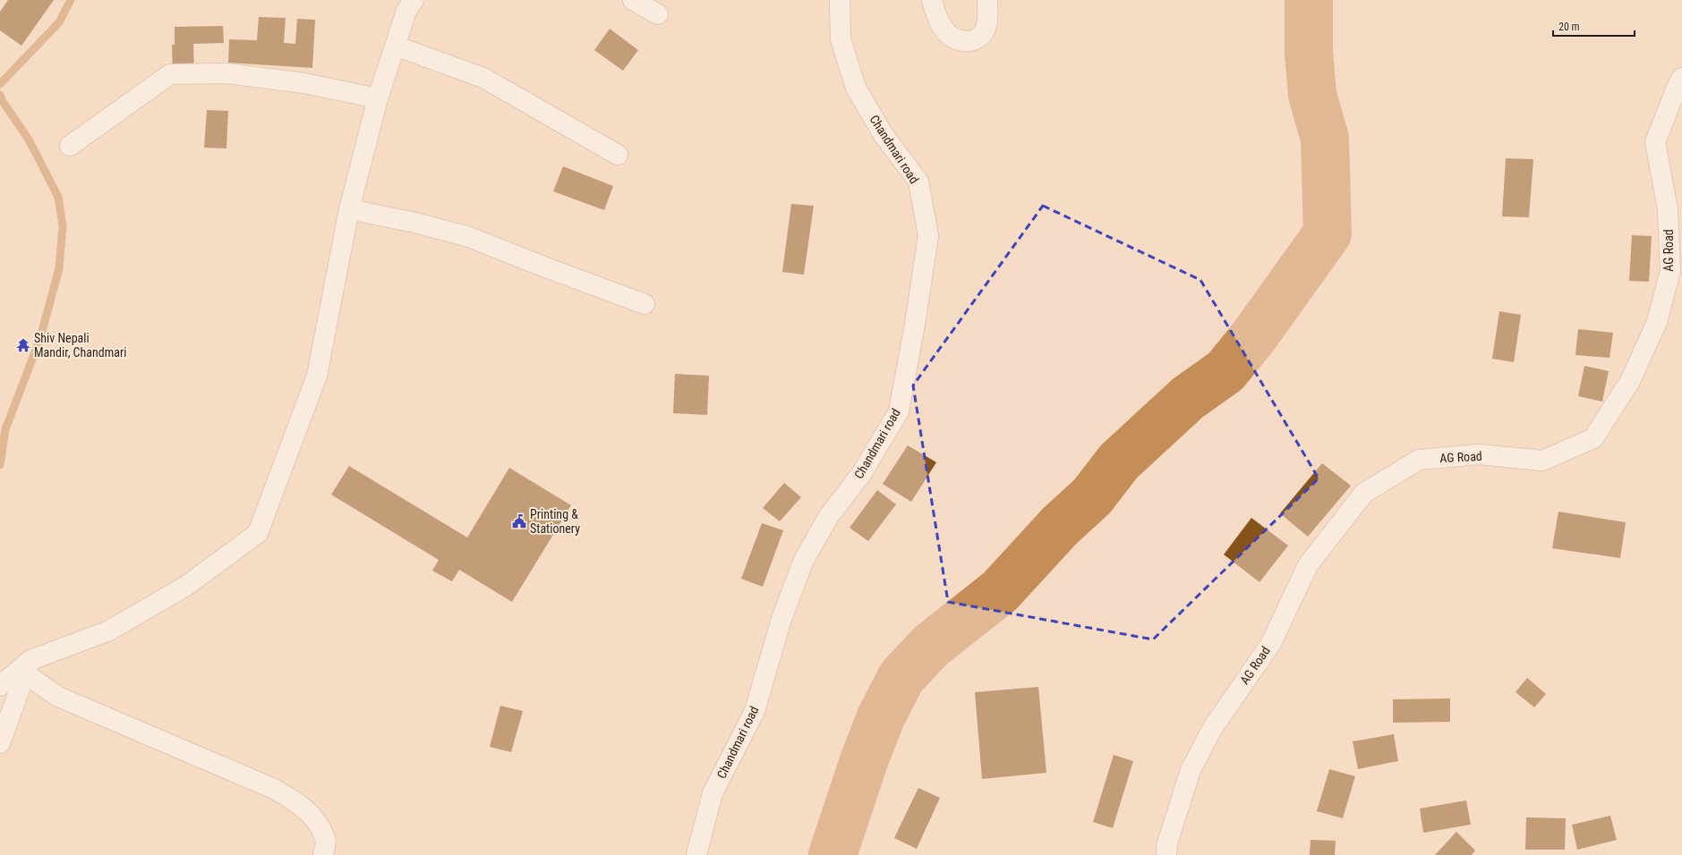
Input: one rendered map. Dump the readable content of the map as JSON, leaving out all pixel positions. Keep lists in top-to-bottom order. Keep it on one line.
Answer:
{"streets":{"street":["Chandmari road","AG Road"]},"places":{"temple":["Shiv Nepali Mandir, Chandmari"],"public building":["Printing & Stationery"]},"scale_bar":"20 m"}
